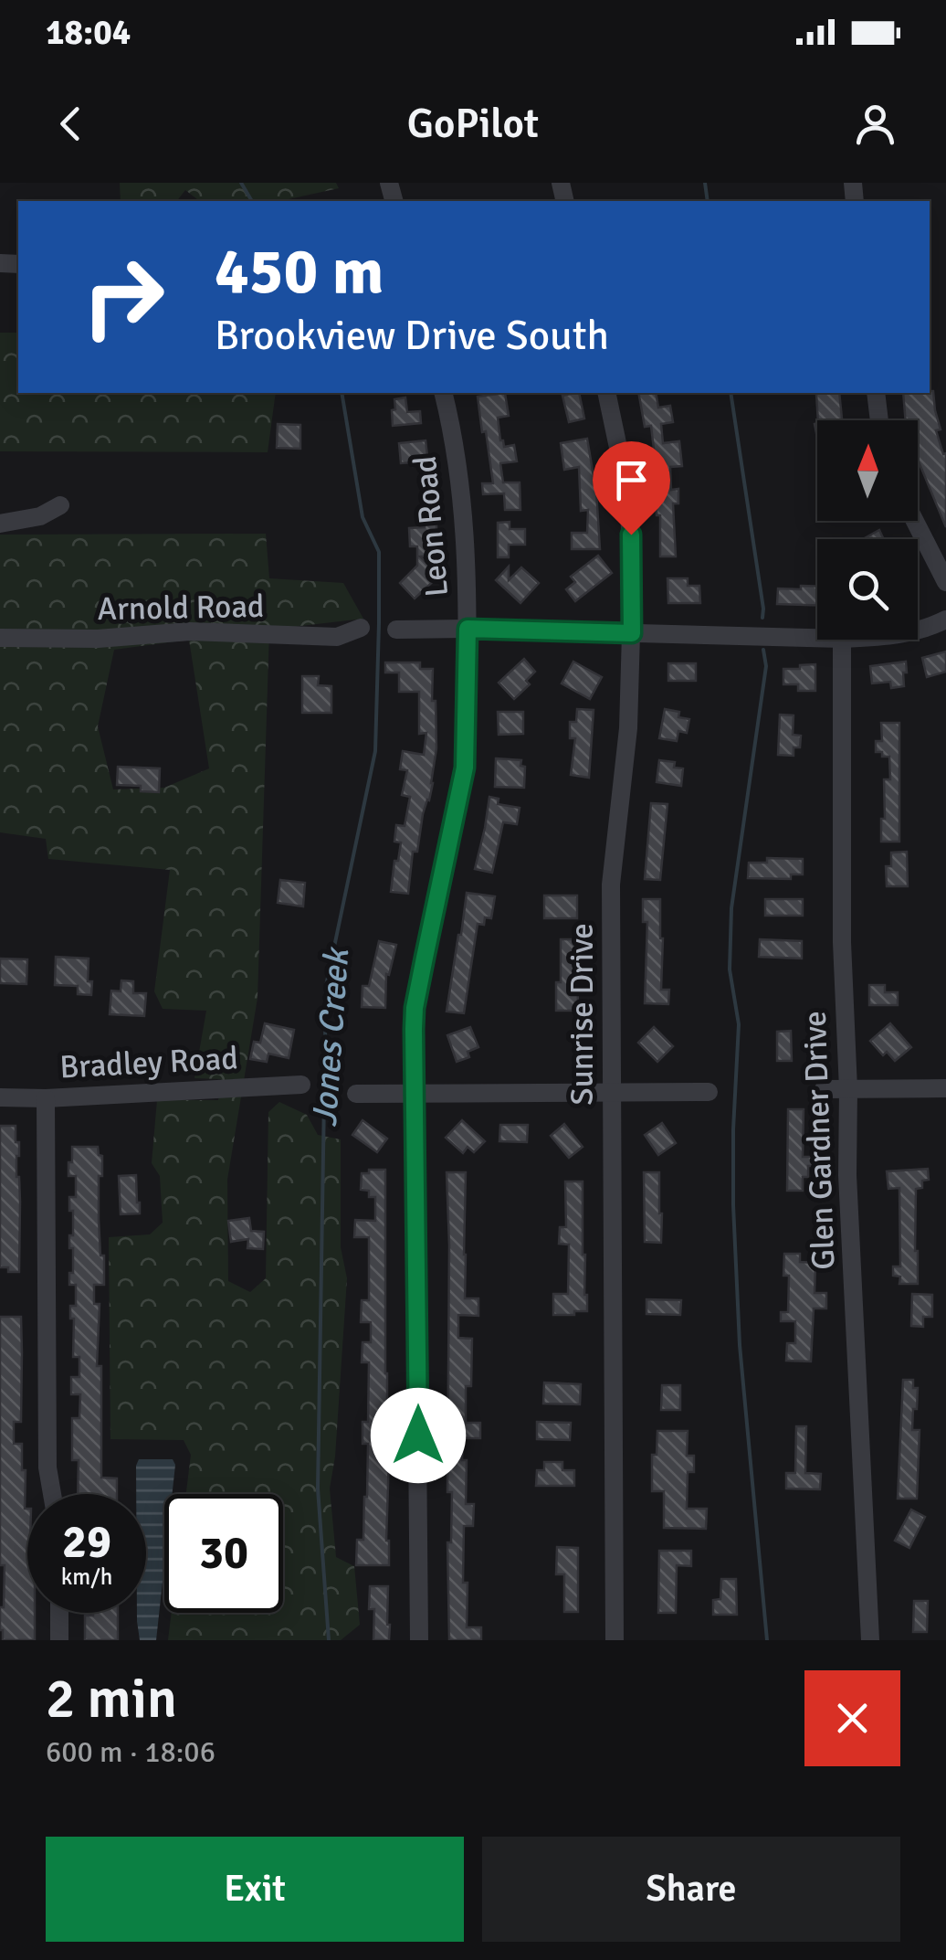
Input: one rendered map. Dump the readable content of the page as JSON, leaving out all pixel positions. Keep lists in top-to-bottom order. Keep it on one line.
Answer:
{"streets":{"street":["Leon Road","Arnold Road","Sunrise Drive","Bradley Road","Glen Gardner Drive"]},"water":["Jones Creek"],"north":"top","page":{"status":"18:04","header":"GoPilot","turn":["450 m","Brookview Drive South"],"speed":"29 km/h","limit":"30","heading":["2 min","600 m · 18:06"],"buttons":["Exit","Share"]}}
